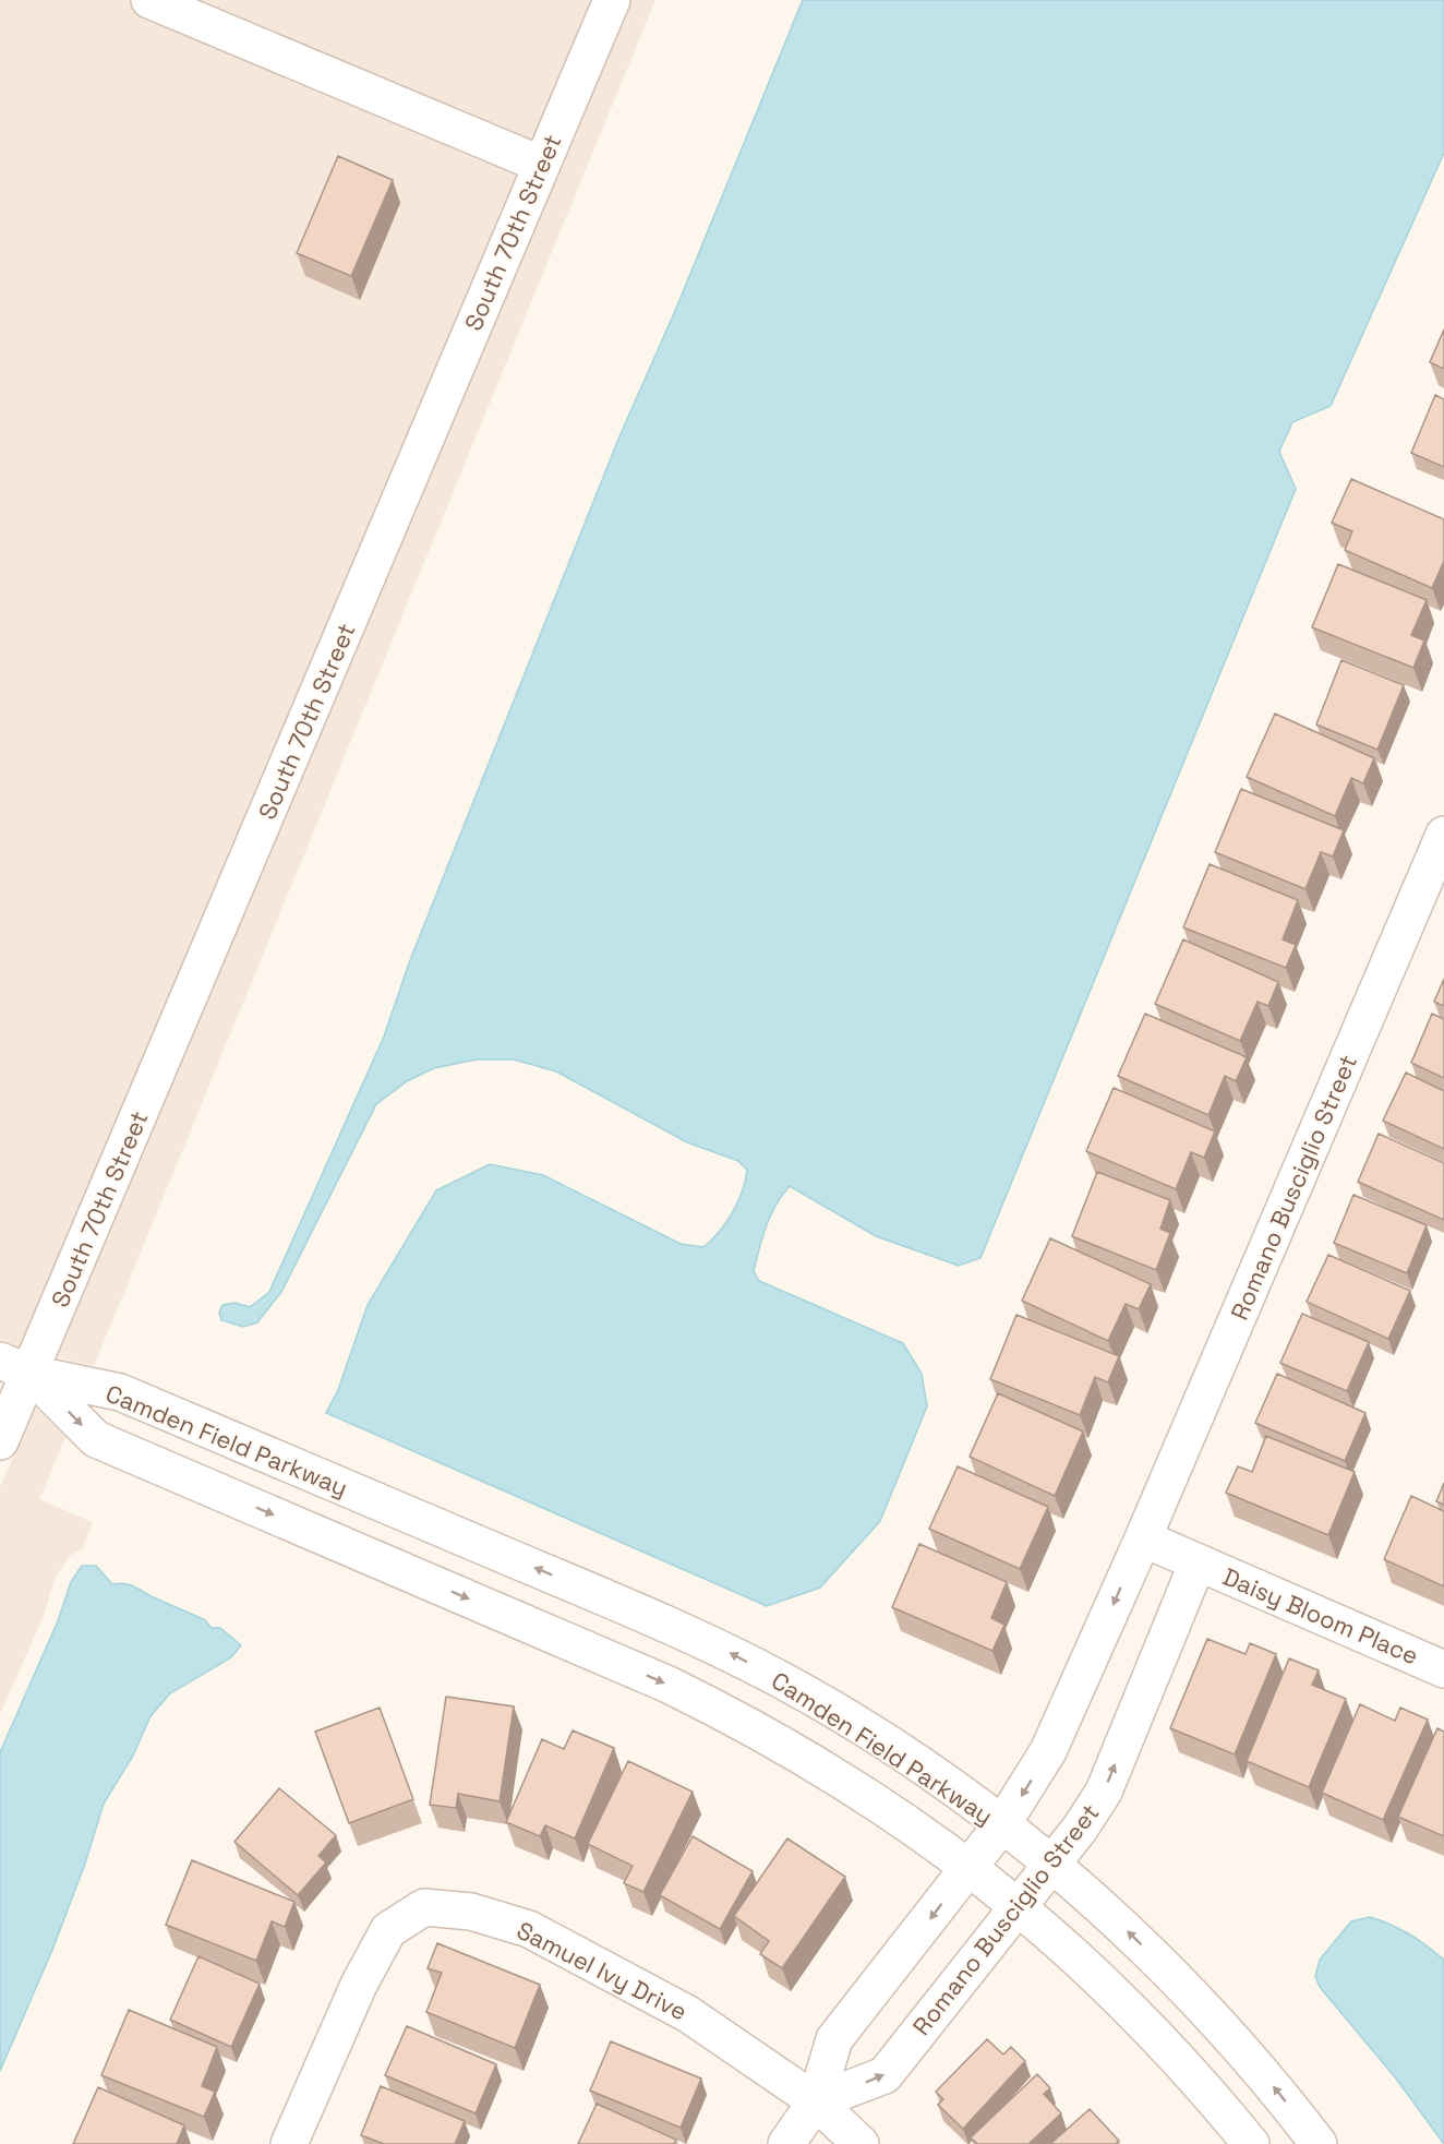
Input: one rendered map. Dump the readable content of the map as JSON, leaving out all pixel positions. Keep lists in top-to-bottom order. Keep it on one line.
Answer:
{"streets":{"street":["South 70th Street","Romano Busciglio Street","Camden Field Parkway","Daisy Bloom Place","Samuel Ivy Drive"]},"crossings":[["South 70th Street","Camden Field Parkway"],["Romano Busciglio Street","Camden Field Parkway"],["Romano Busciglio Street","Daisy Bloom Place"],["Romano Busciglio Street","Samuel Ivy Drive"]]}
